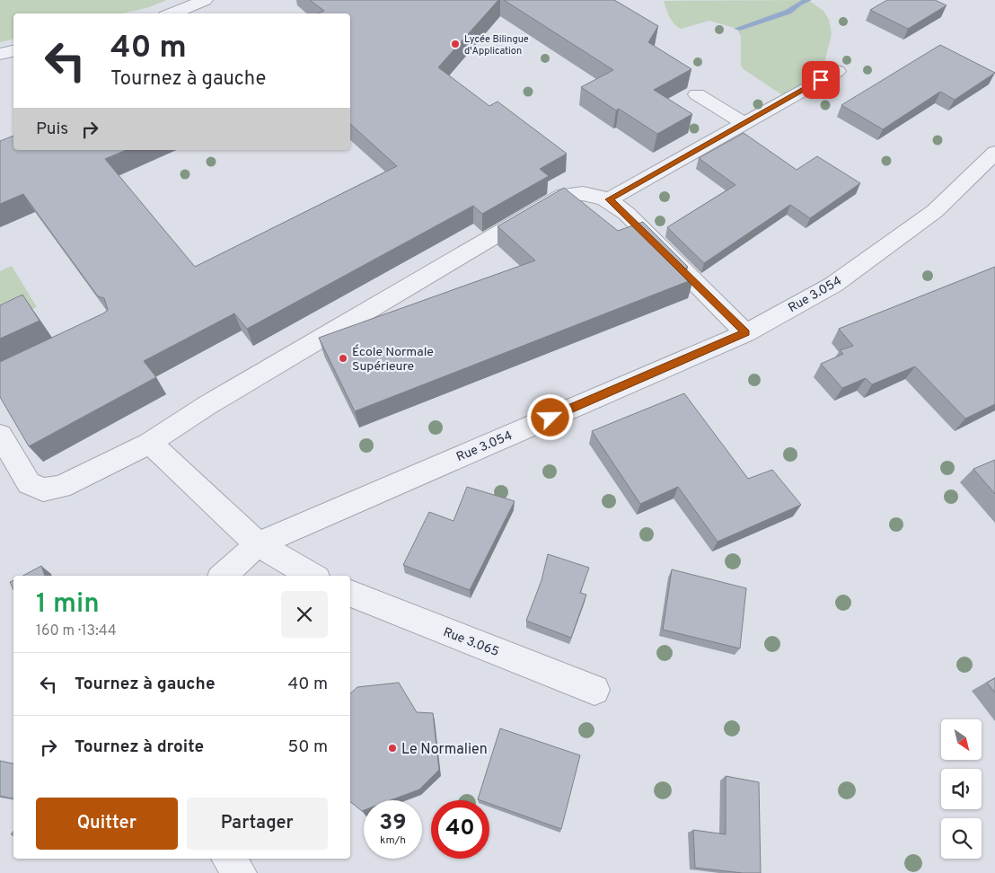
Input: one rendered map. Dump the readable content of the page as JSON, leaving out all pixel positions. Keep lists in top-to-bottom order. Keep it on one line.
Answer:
{"streets":{"street":["Rue 3.054","Rue 3.065"]},"places":["Lycée Bilingue d'Application","École Normale Supérieure","Le Normalien"],"north":"bottom right","page":{"turn":["40 m","Tournez à gauche"],"then":"Puis","heading":["1 min","160 m · 13:44"],"list":[{"name":"Tournez à gauche","value":"40 m"},{"name":"Tournez à droite","value":"50 m"}],"buttons":["Quitter","Partager"],"speed":"39 km/h","limit":"40"}}
